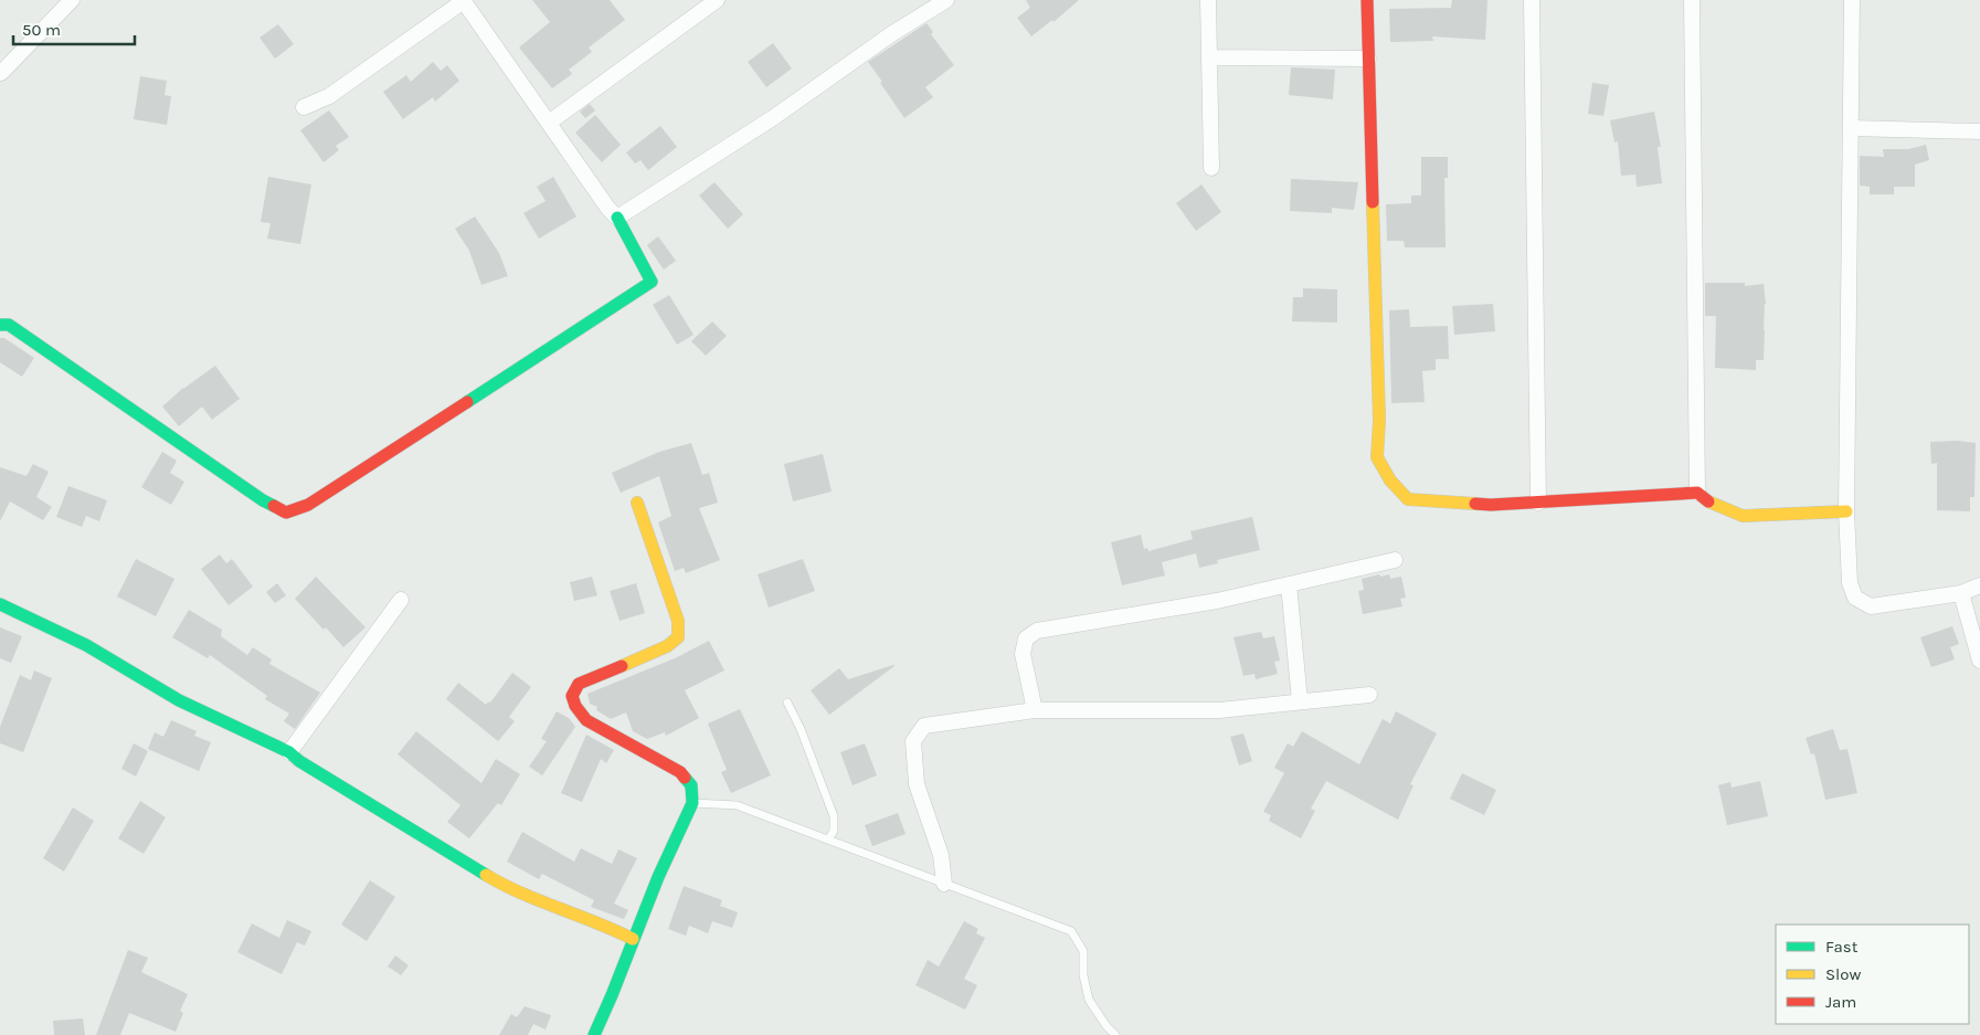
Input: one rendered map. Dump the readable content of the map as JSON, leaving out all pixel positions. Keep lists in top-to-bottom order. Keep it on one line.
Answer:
{"legend":["Fast","Slow","Jam"],"scale_bar":"50 m"}
